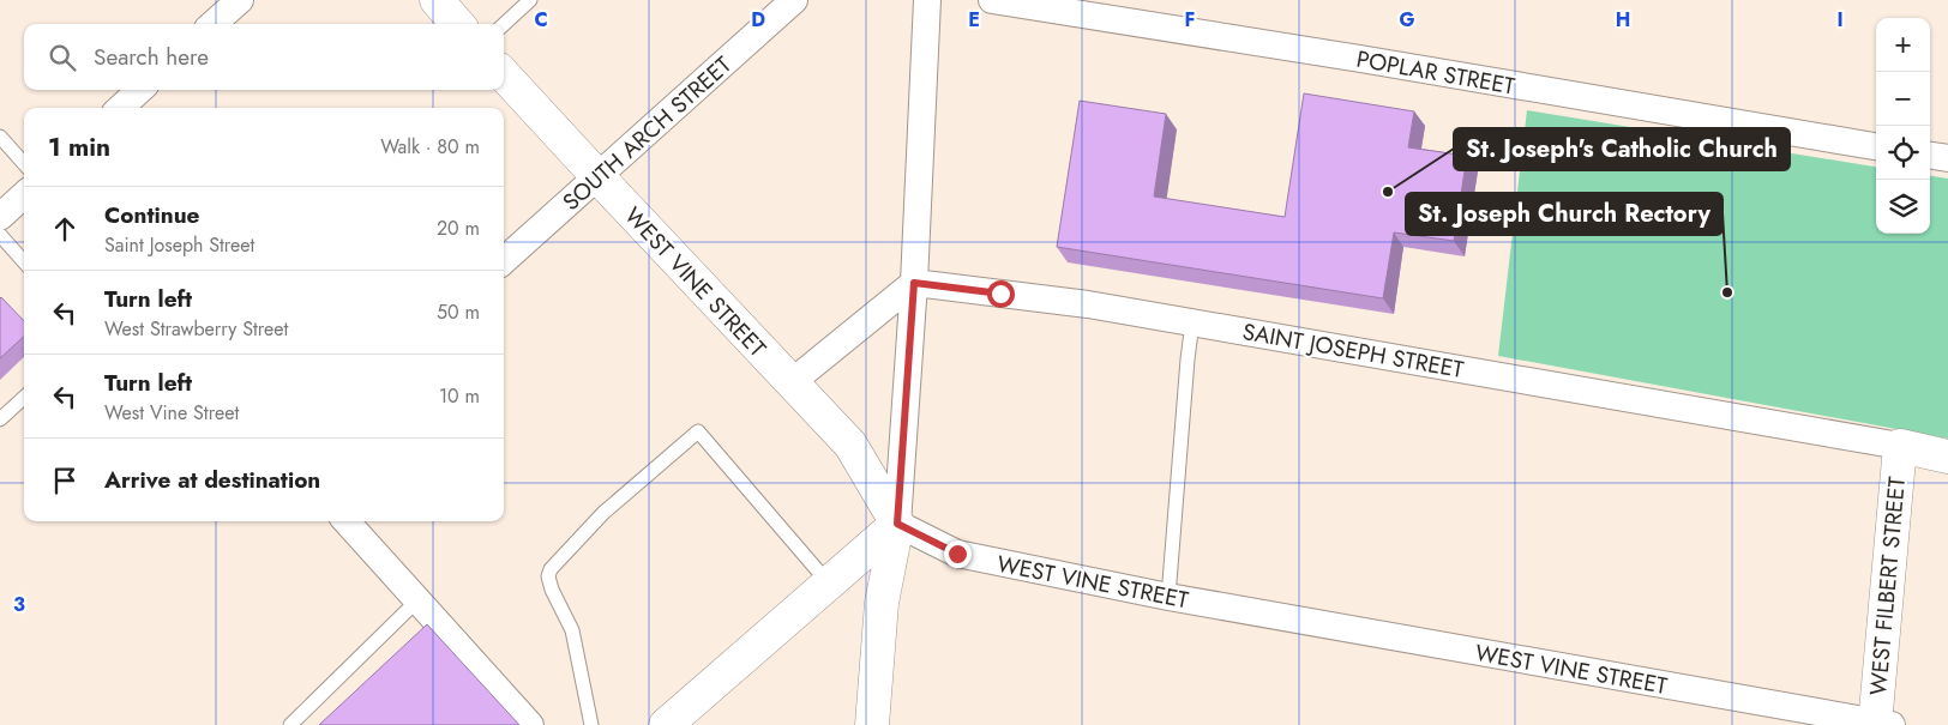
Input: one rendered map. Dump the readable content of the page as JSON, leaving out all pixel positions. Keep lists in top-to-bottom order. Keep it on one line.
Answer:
{"streets":{"street":["POPLAR STREET","SOUTH ARCH STREET","WEST VINE STREET","SAINT JOSEPH STREET","WEST FILBERT STREET"]},"crossings":[["SOUTH ARCH STREET","WEST VINE STREET"],["WEST VINE STREET","WEST FILBERT STREET"],["SAINT JOSEPH STREET","WEST FILBERT STREET"]],"places":["St. Joseph's Catholic Church","St. Joseph Church Rectory"],"page":{"map_buttons":["+","−"],"search":"Search here","heading":["1 min","Walk · 80 m"],"list":[["Continue","Saint Joseph Street","20 m"],["Turn left","West Strawberry Street","50 m"],["Turn left","West Vine Street","10 m"],"Arrive at destination"]},"grid":{"columns":["C","D","E","F","G","H","I"],"rows":["3"]}}
